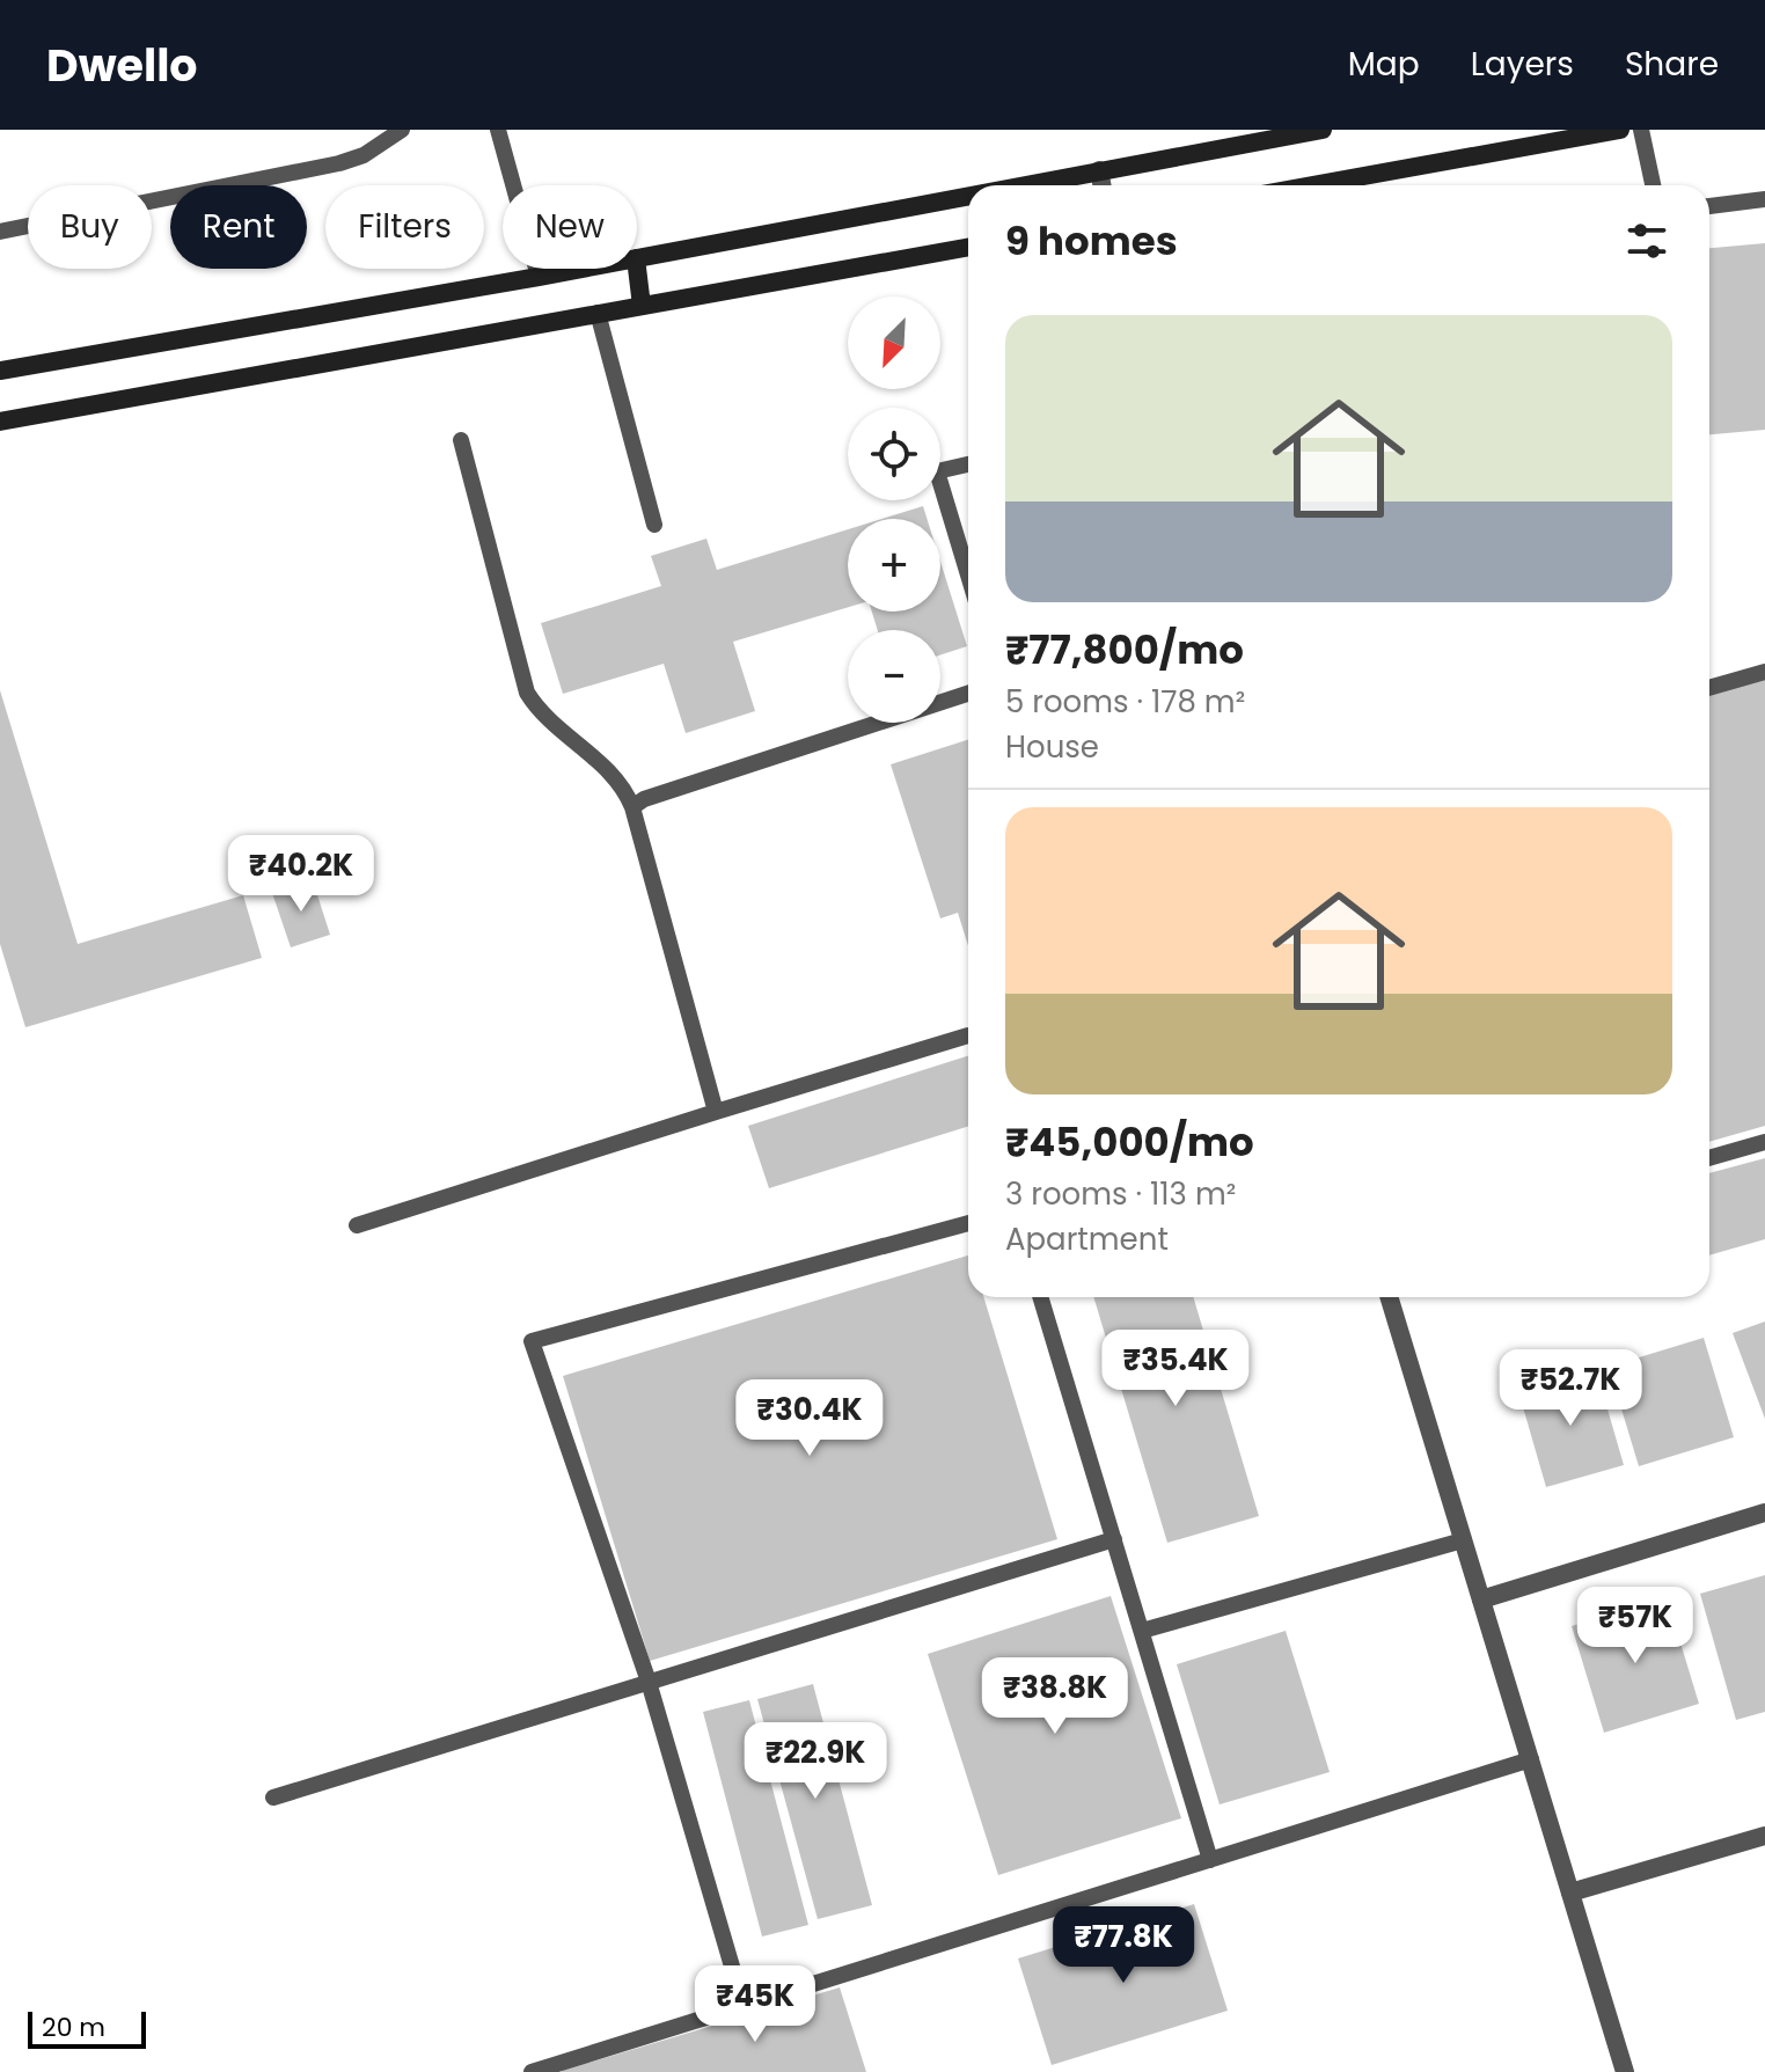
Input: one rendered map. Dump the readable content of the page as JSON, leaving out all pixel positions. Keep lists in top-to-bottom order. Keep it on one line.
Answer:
{"scale_bar":"20 m","north":"bottom left","page":{"header":"Dwello","nav":["Map","Layers","Share"],"chip":["Buy","Rent","Filters","New"],"heading":"9 homes","map_buttons":["+","−"],"list":[{"name":"₹77,800/mo","note":"5 rooms · 178 m² · House"},{"name":"₹45,000/mo","note":"3 rooms · 113 m² · Apartment"}],"price":["₹40.2K","₹35.4K","₹52.7K","₹30.4K","₹57K","₹38.8K","₹22.9K","₹77.8K","₹45K"],"scale":"20 m"}}
